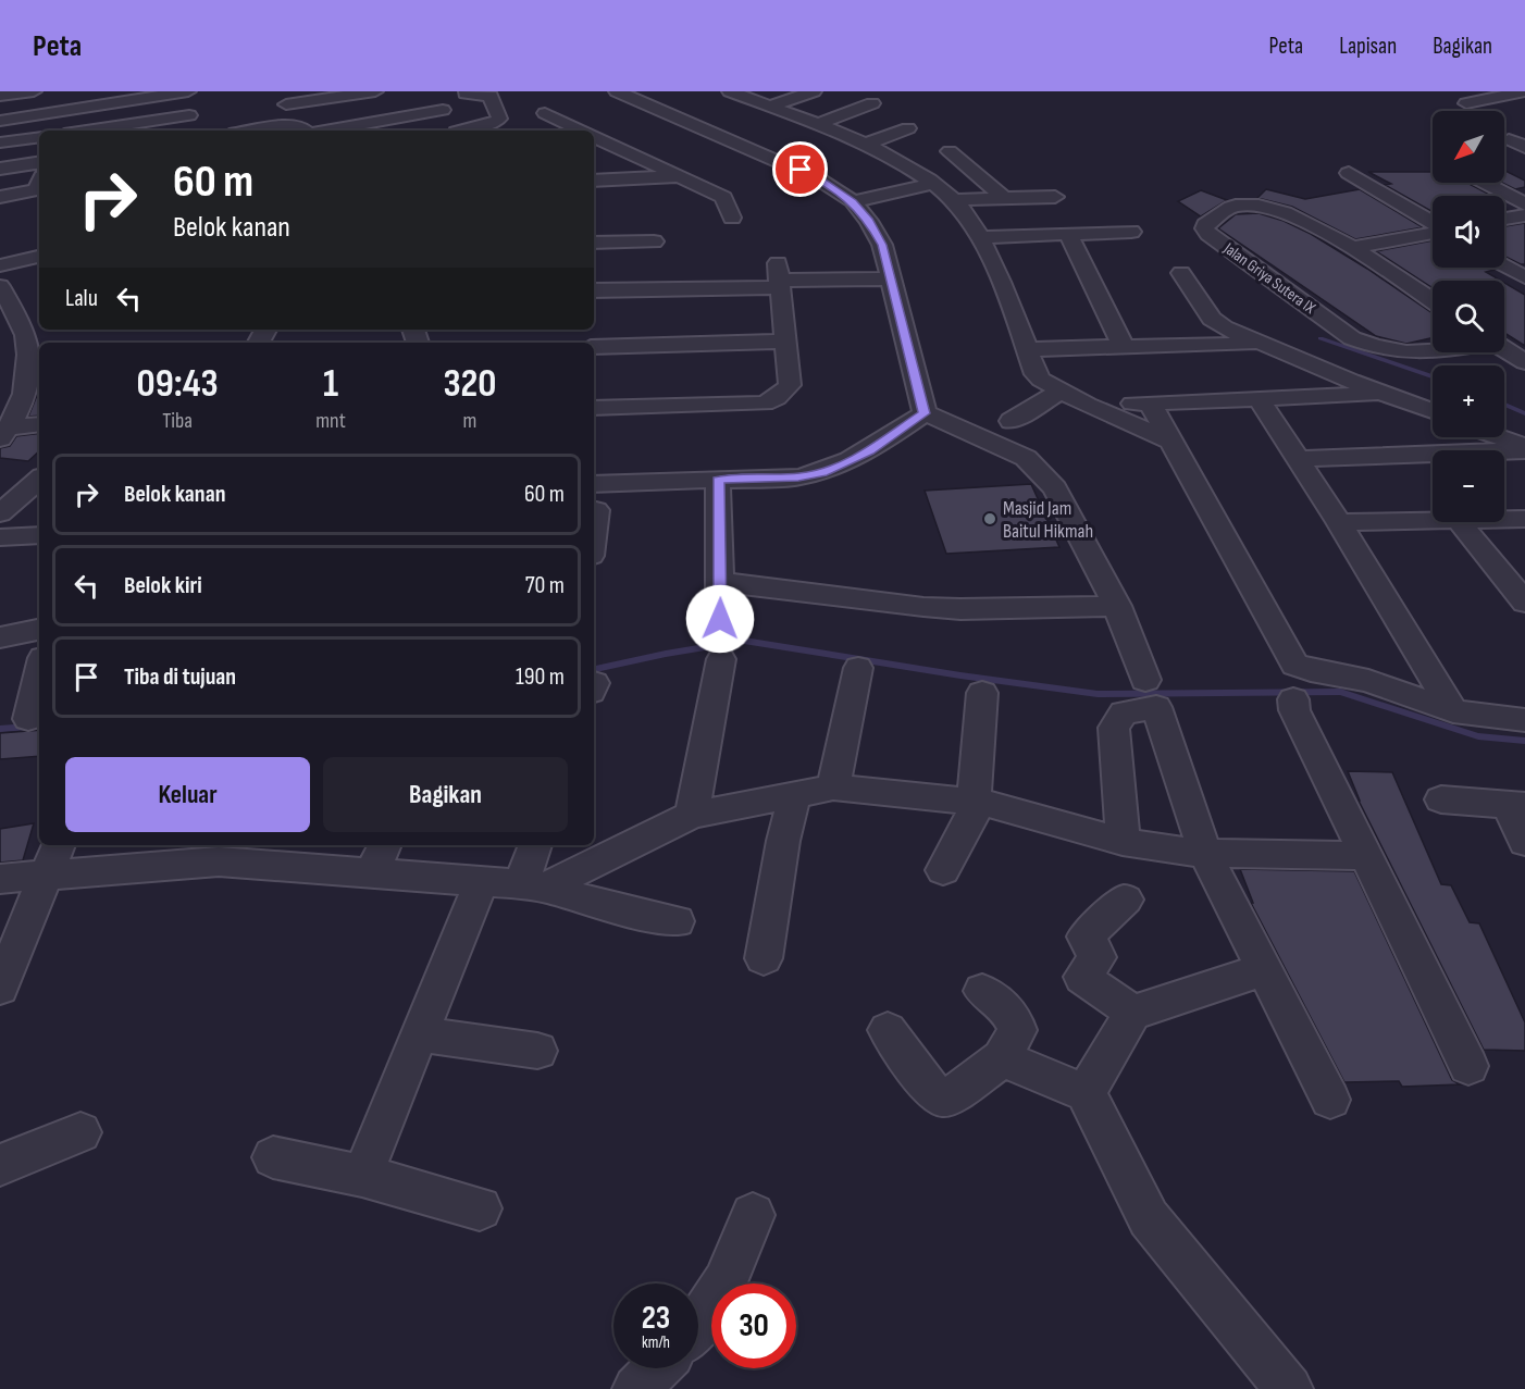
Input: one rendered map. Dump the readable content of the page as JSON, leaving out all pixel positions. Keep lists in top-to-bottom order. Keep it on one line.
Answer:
{"streets":{"street":["Jalan Griya Sutera IX"]},"places":["Masjid Jam Baitul Hikmah"],"north":"bottom left","page":{"header":"Peta","nav":["Peta","Lapisan","Bagikan"],"map_buttons":["+","−"],"turn":["60 m","Belok kanan"],"then":"Lalu","eta":["09:43","Tiba","1","mnt","320","m"],"list":[{"name":"Belok kanan","value":"60 m"},{"name":"Belok kiri","value":"70 m"},{"name":"Tiba di tujuan","value":"190 m"}],"buttons":["Keluar","Bagikan"],"speed":"23 km/h","limit":"30"}}
